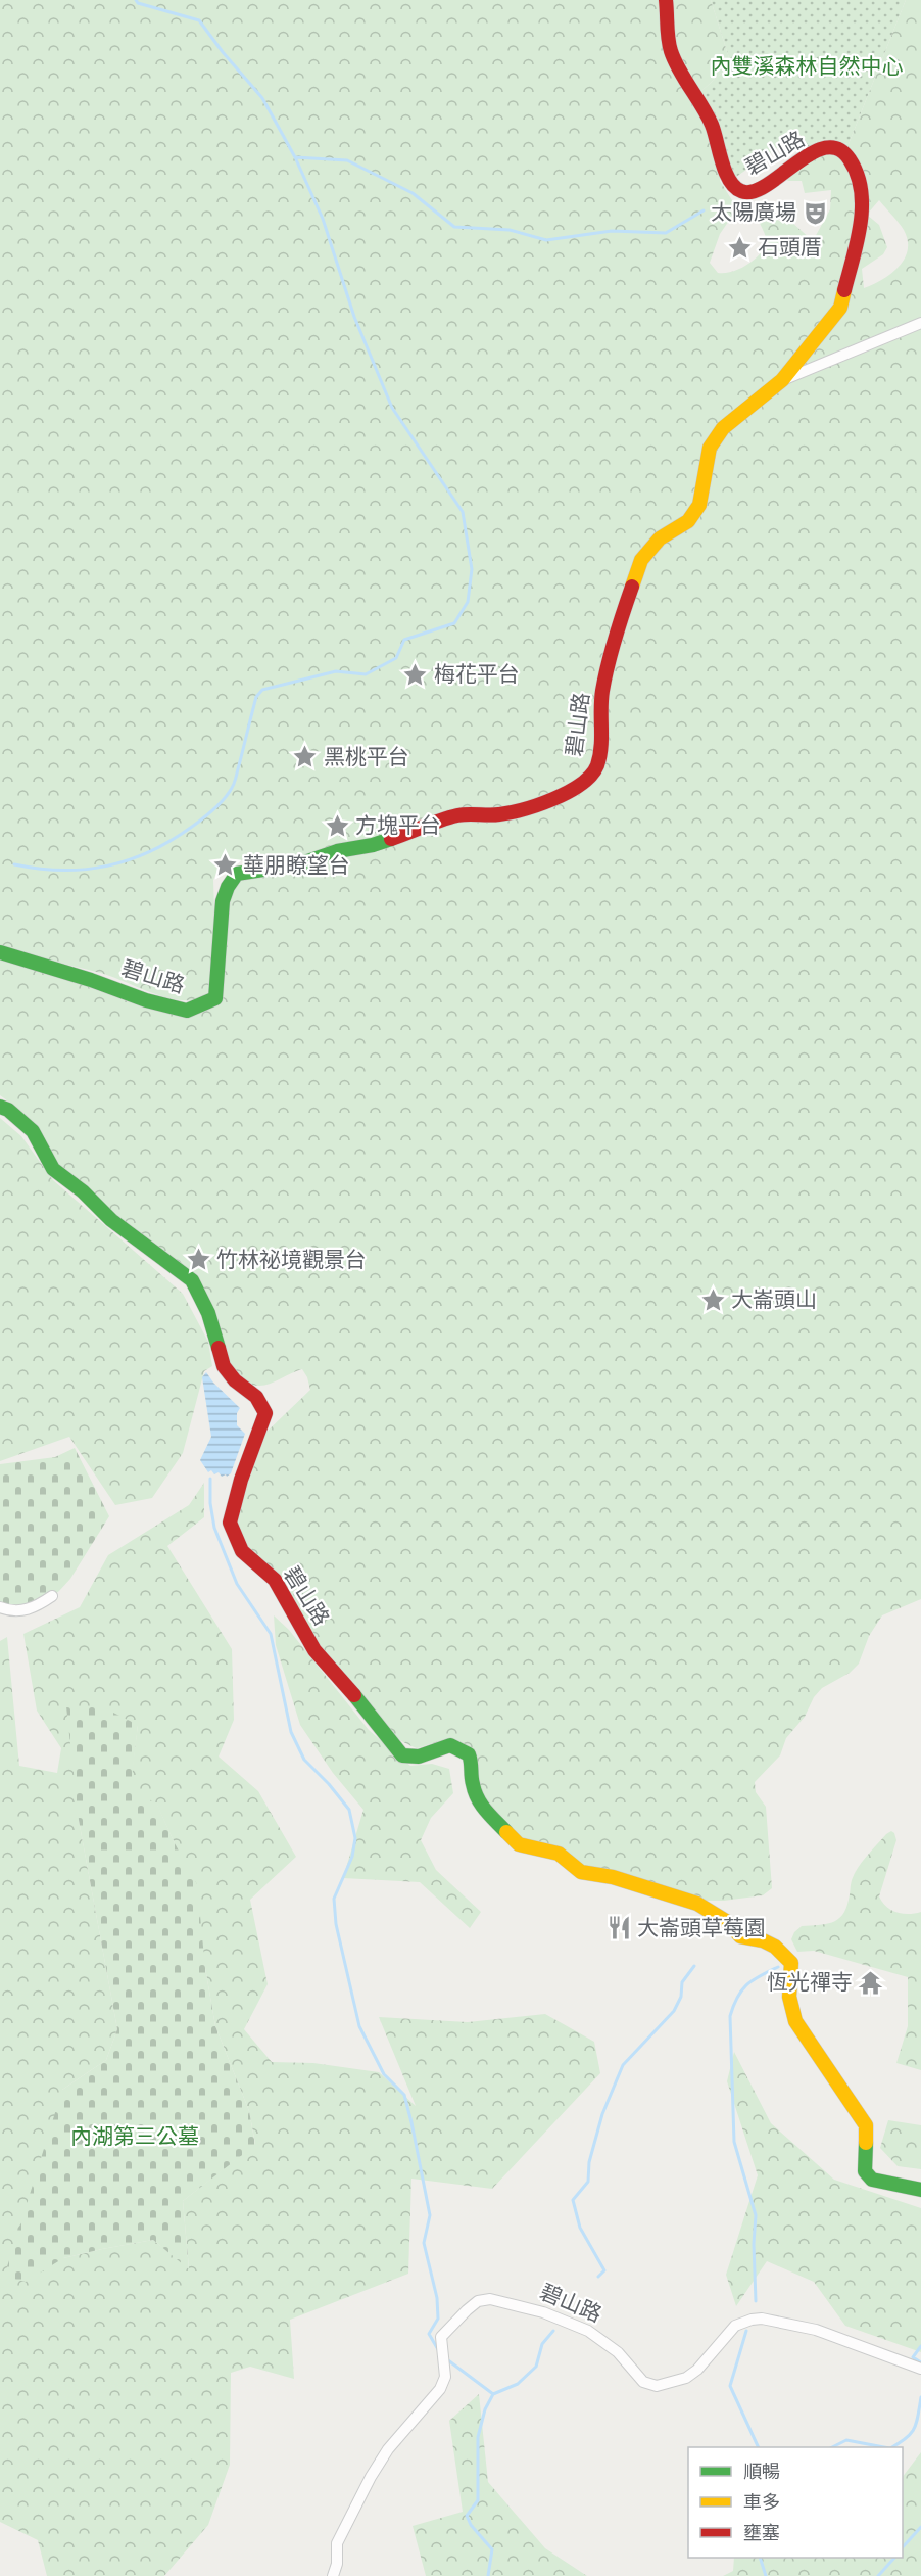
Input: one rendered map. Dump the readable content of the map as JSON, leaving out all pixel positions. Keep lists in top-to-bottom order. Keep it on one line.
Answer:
{"streets":{"street":["碧山路"]},"parks":["內雙溪森林自然中心","內湖第三公墓"],"places":{"theatre":["太陽廣場"],"place":["石頭厝","梅花平台","黑桃平台","方塊平台","華朋瞭望台","竹林祕境觀景台","大崙頭山"],"restaurant":["大崙頭草莓園"],"temple":["恆光禪寺"]},"legend":["順暢","車多","壅塞"]}
